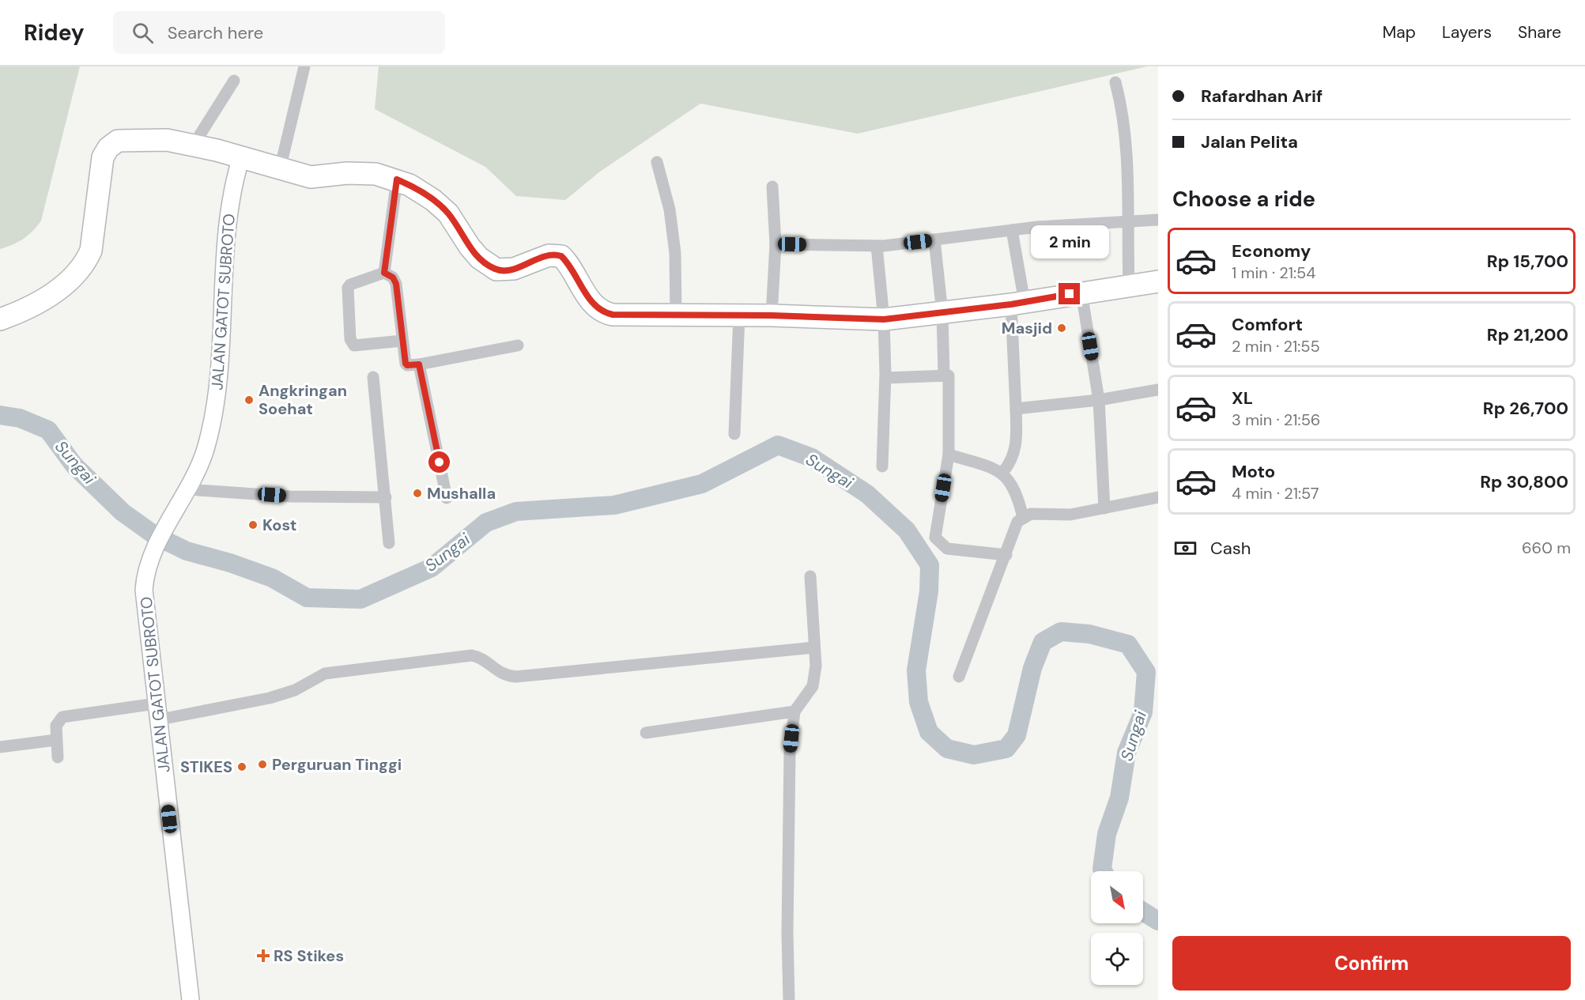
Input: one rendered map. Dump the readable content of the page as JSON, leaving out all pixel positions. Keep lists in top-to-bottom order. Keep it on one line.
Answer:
{"streets":{"street":["JALAN GATOT SUBROTO"]},"water":["Sungai"],"places":{"other":["Masjid","Angkringan Soehat","Mushalla","Kost","Perguruan Tinggi","STIKES"],"health":["RS Stikes"]},"north":"bottom right","page":{"header":"Ridey","search":"Search here","nav":["Map","Layers","Share"],"banner":["Rafardhan Arif","Jalan Pelita"],"heading":"Choose a ride","bubble":"2 min","list":[{"name":"Economy","note":"1 min · 21:54","value":"Rp 15,700"},{"name":"Comfort","note":"2 min · 21:55","value":"Rp 21,200"},{"name":"XL","note":"3 min · 21:56","value":"Rp 26,700"},{"name":"Moto","note":"4 min · 21:57","value":"Rp 30,800"}],"pay":["Cash","660 m"],"buttons":"Confirm"}}
